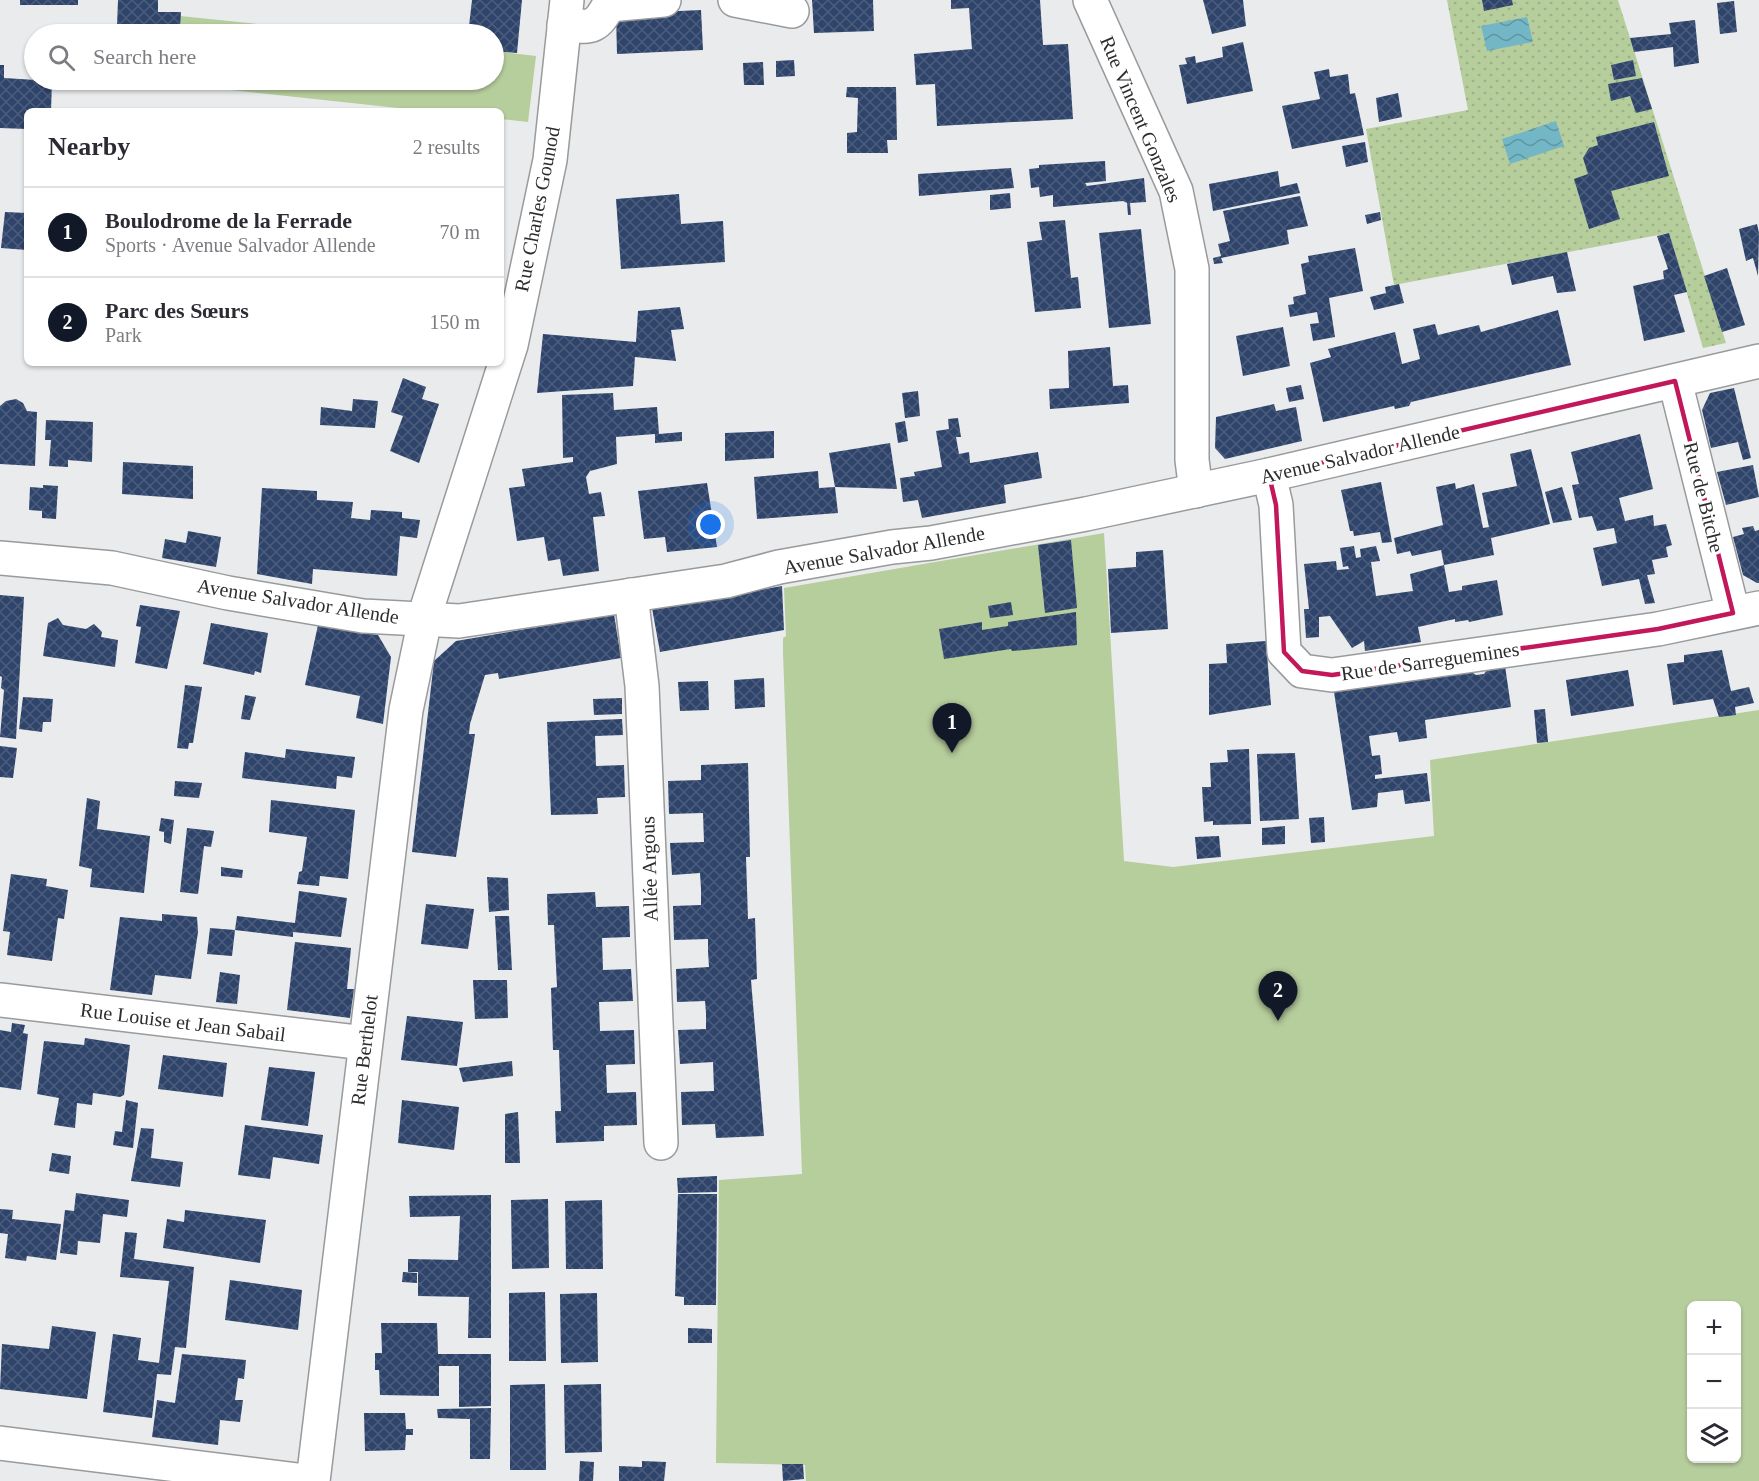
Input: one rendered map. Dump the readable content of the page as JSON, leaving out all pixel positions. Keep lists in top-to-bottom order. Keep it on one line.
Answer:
{"streets":{"street":["Rue Vincent Gonzales","Rue Charles Gounod","Avenue Salvador Allende","Rue de Bitche","Rue de Sarreguemines","Allée Argous","Rue Louise et Jean Sabail","Rue Berthelot"]},"crossings":[["Rue Vincent Gonzales","Avenue Salvador Allende"],["Rue Charles Gounod","Avenue Salvador Allende"],["Rue Charles Gounod","Rue Berthelot"],["Avenue Salvador Allende","Rue de Bitche"],["Avenue Salvador Allende","Rue de Sarreguemines"],["Avenue Salvador Allende","Allée Argous"],["Avenue Salvador Allende","Rue Berthelot"],["Rue de Bitche","Rue de Sarreguemines"],["Rue Louise et Jean Sabail","Rue Berthelot"]],"page":{"search":"Search here","heading":["Nearby","2 results"],"list":[{"mark":"1","name":"Boulodrome de la Ferrade","note":"Sports · Avenue Salvador Allende","value":"70 m"},{"mark":"2","name":"Parc des Sœurs","note":"Park","value":"150 m"}],"pins":["1","2"],"map_buttons":["+","−"]}}
